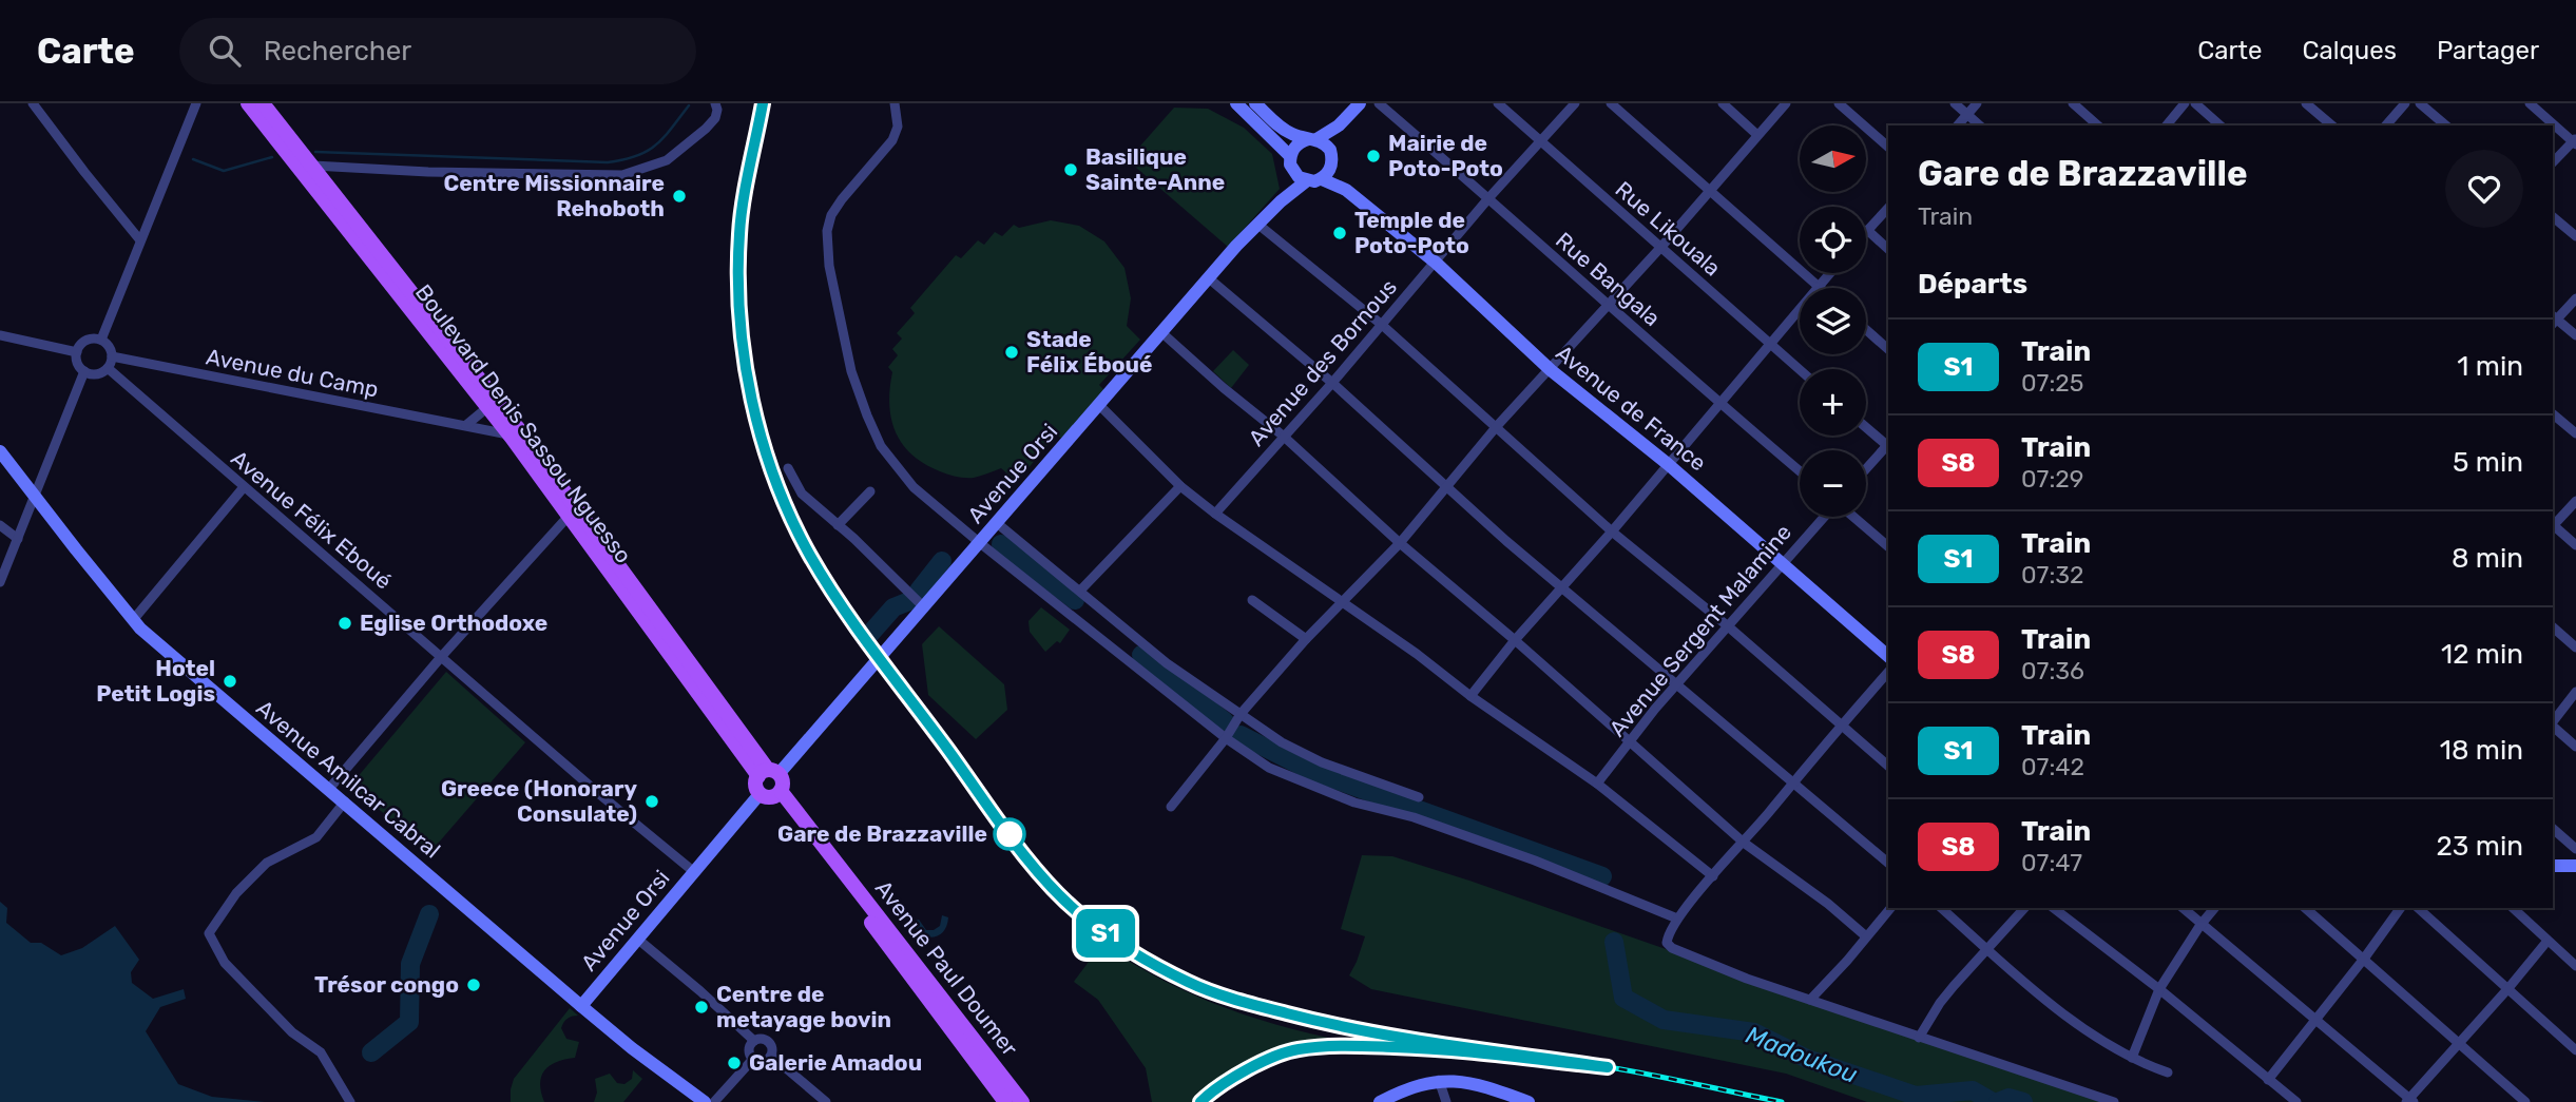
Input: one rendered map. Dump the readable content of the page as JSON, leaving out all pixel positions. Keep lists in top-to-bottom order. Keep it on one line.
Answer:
{"streets":{"main road":["Avenue de France","Boulevard Denis Sassou Nguesso","Avenue Orsi","Avenue Amilcar Cabral","Avenue Paul Doumer"],"street":["Rue Likouala","Rue Bangala","Avenue des Bornous","Avenue du Camp","Avenue Félix Eboué","Avenue Sergent Malamine"]},"crossings":[["Rue Likouala","Avenue des Bornous"],["Rue Bangala","Avenue des Bornous"],["Avenue des Bornous","Avenue de France"],["Avenue du Camp","Boulevard Denis Sassou Nguesso"],["Avenue du Camp","Avenue Félix Eboué"],["Avenue de France","Avenue Sergent Malamine"],["Boulevard Denis Sassou Nguesso","Avenue Orsi"],["Avenue Orsi","Avenue Félix Eboué"],["Avenue Orsi","Avenue Amilcar Cabral"],["Avenue Orsi","Avenue Paul Doumer"]],"water":["Madoukou"],"places":["Mairie de Poto-Poto","Basilique Sainte-Anne","Centre Missionnaire Rehoboth","Temple de Poto-Poto","Stade Félix Éboué","Eglise Orthodoxe","Hotel Petit Logis","Greece (Honorary Consulate)","Gare de Brazzaville","Trésor congo","Centre de metayage bovin","Galerie Amadou"],"north":"right","page":{"header":"Carte","search":"Rechercher","nav":["Carte","Calques","Partager"],"on_map":"S1","map_buttons":["+","−"],"heading":[["Gare de Brazzaville","Train"],"Départs"],"list":[{"mark":"S1","name":"Train","note":"07:25","value":"1 min"},{"mark":"S8","name":"Train","note":"07:29","value":"5 min"},{"mark":"S1","name":"Train","note":"07:32","value":"8 min"},{"mark":"S8","name":"Train","note":"07:36","value":"12 min"},{"mark":"S1","name":"Train","note":"07:42","value":"18 min"},{"mark":"S8","name":"Train","note":"07:47","value":"23 min"}]}}
